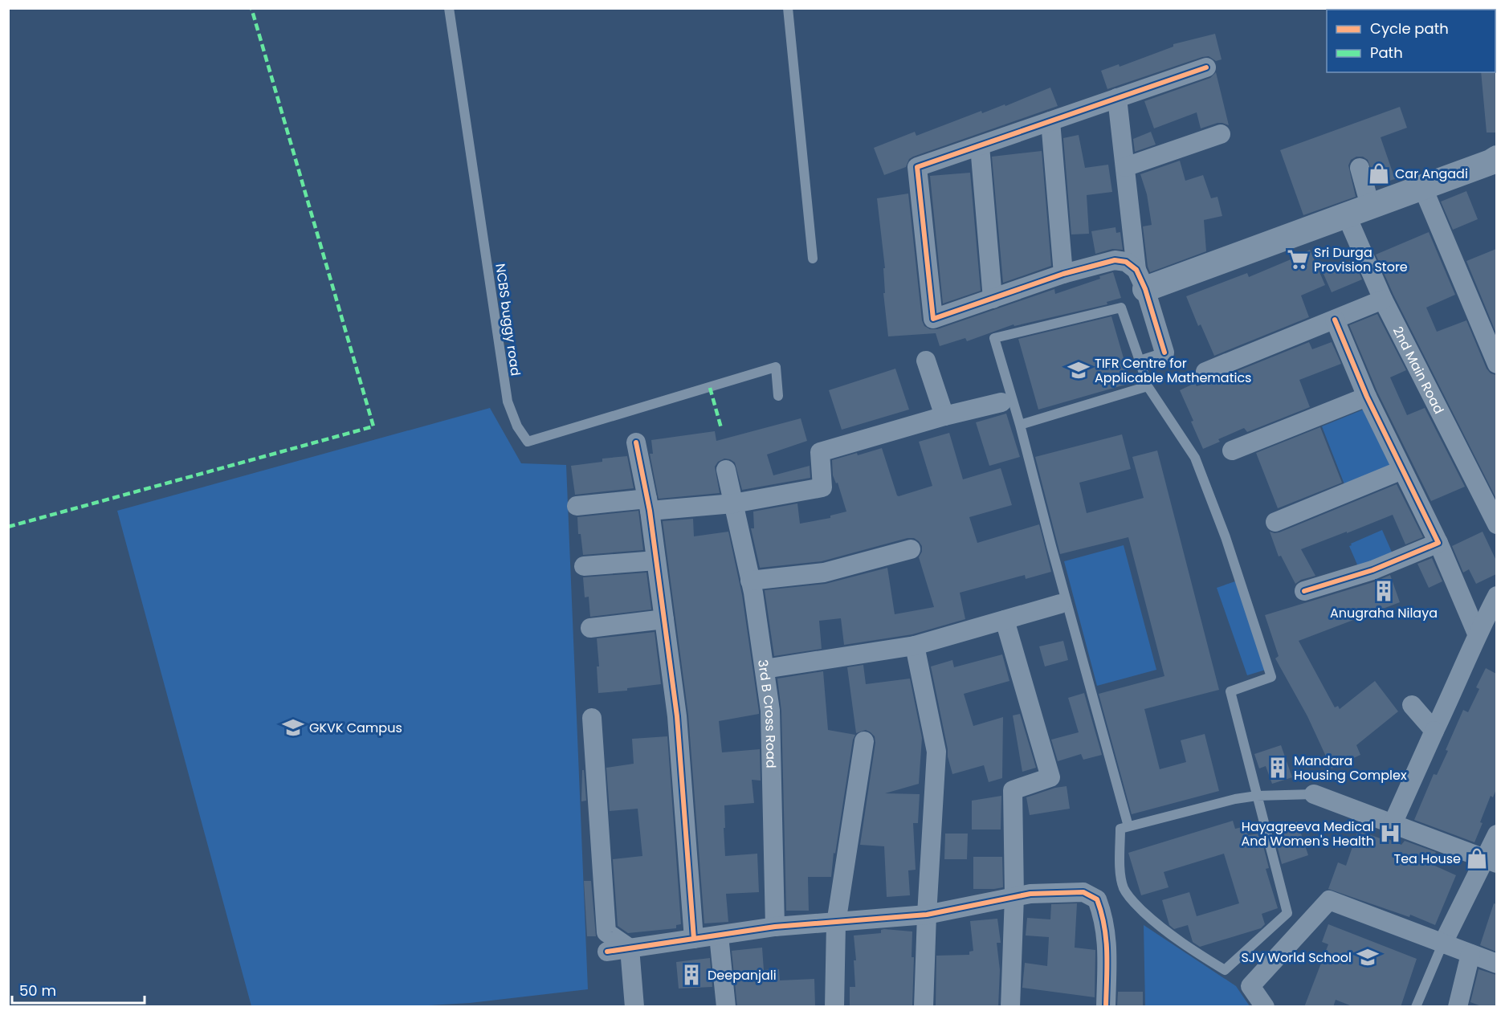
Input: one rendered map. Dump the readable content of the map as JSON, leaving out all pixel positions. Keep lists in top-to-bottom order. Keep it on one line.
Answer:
{"streets":{"street":["2nd Main Road","3rd B Cross Road"],"lane":["NCBS buggy road"]},"places":{"shop":["Car Angadi","Tea House"],"supermarket":["Sri Durga Provision Store"],"school or university":["TIFR Centre for Applicable Mathematics","GKVK Campus","SJV World School"],"building":["Anugraha Nilaya","Mandara Housing Complex","Deepanjali"],"hospital":["Hayagreeva Medical And Women's Health"]},"legend":["Cycle path","Path"],"scale_bar":"50 m"}
